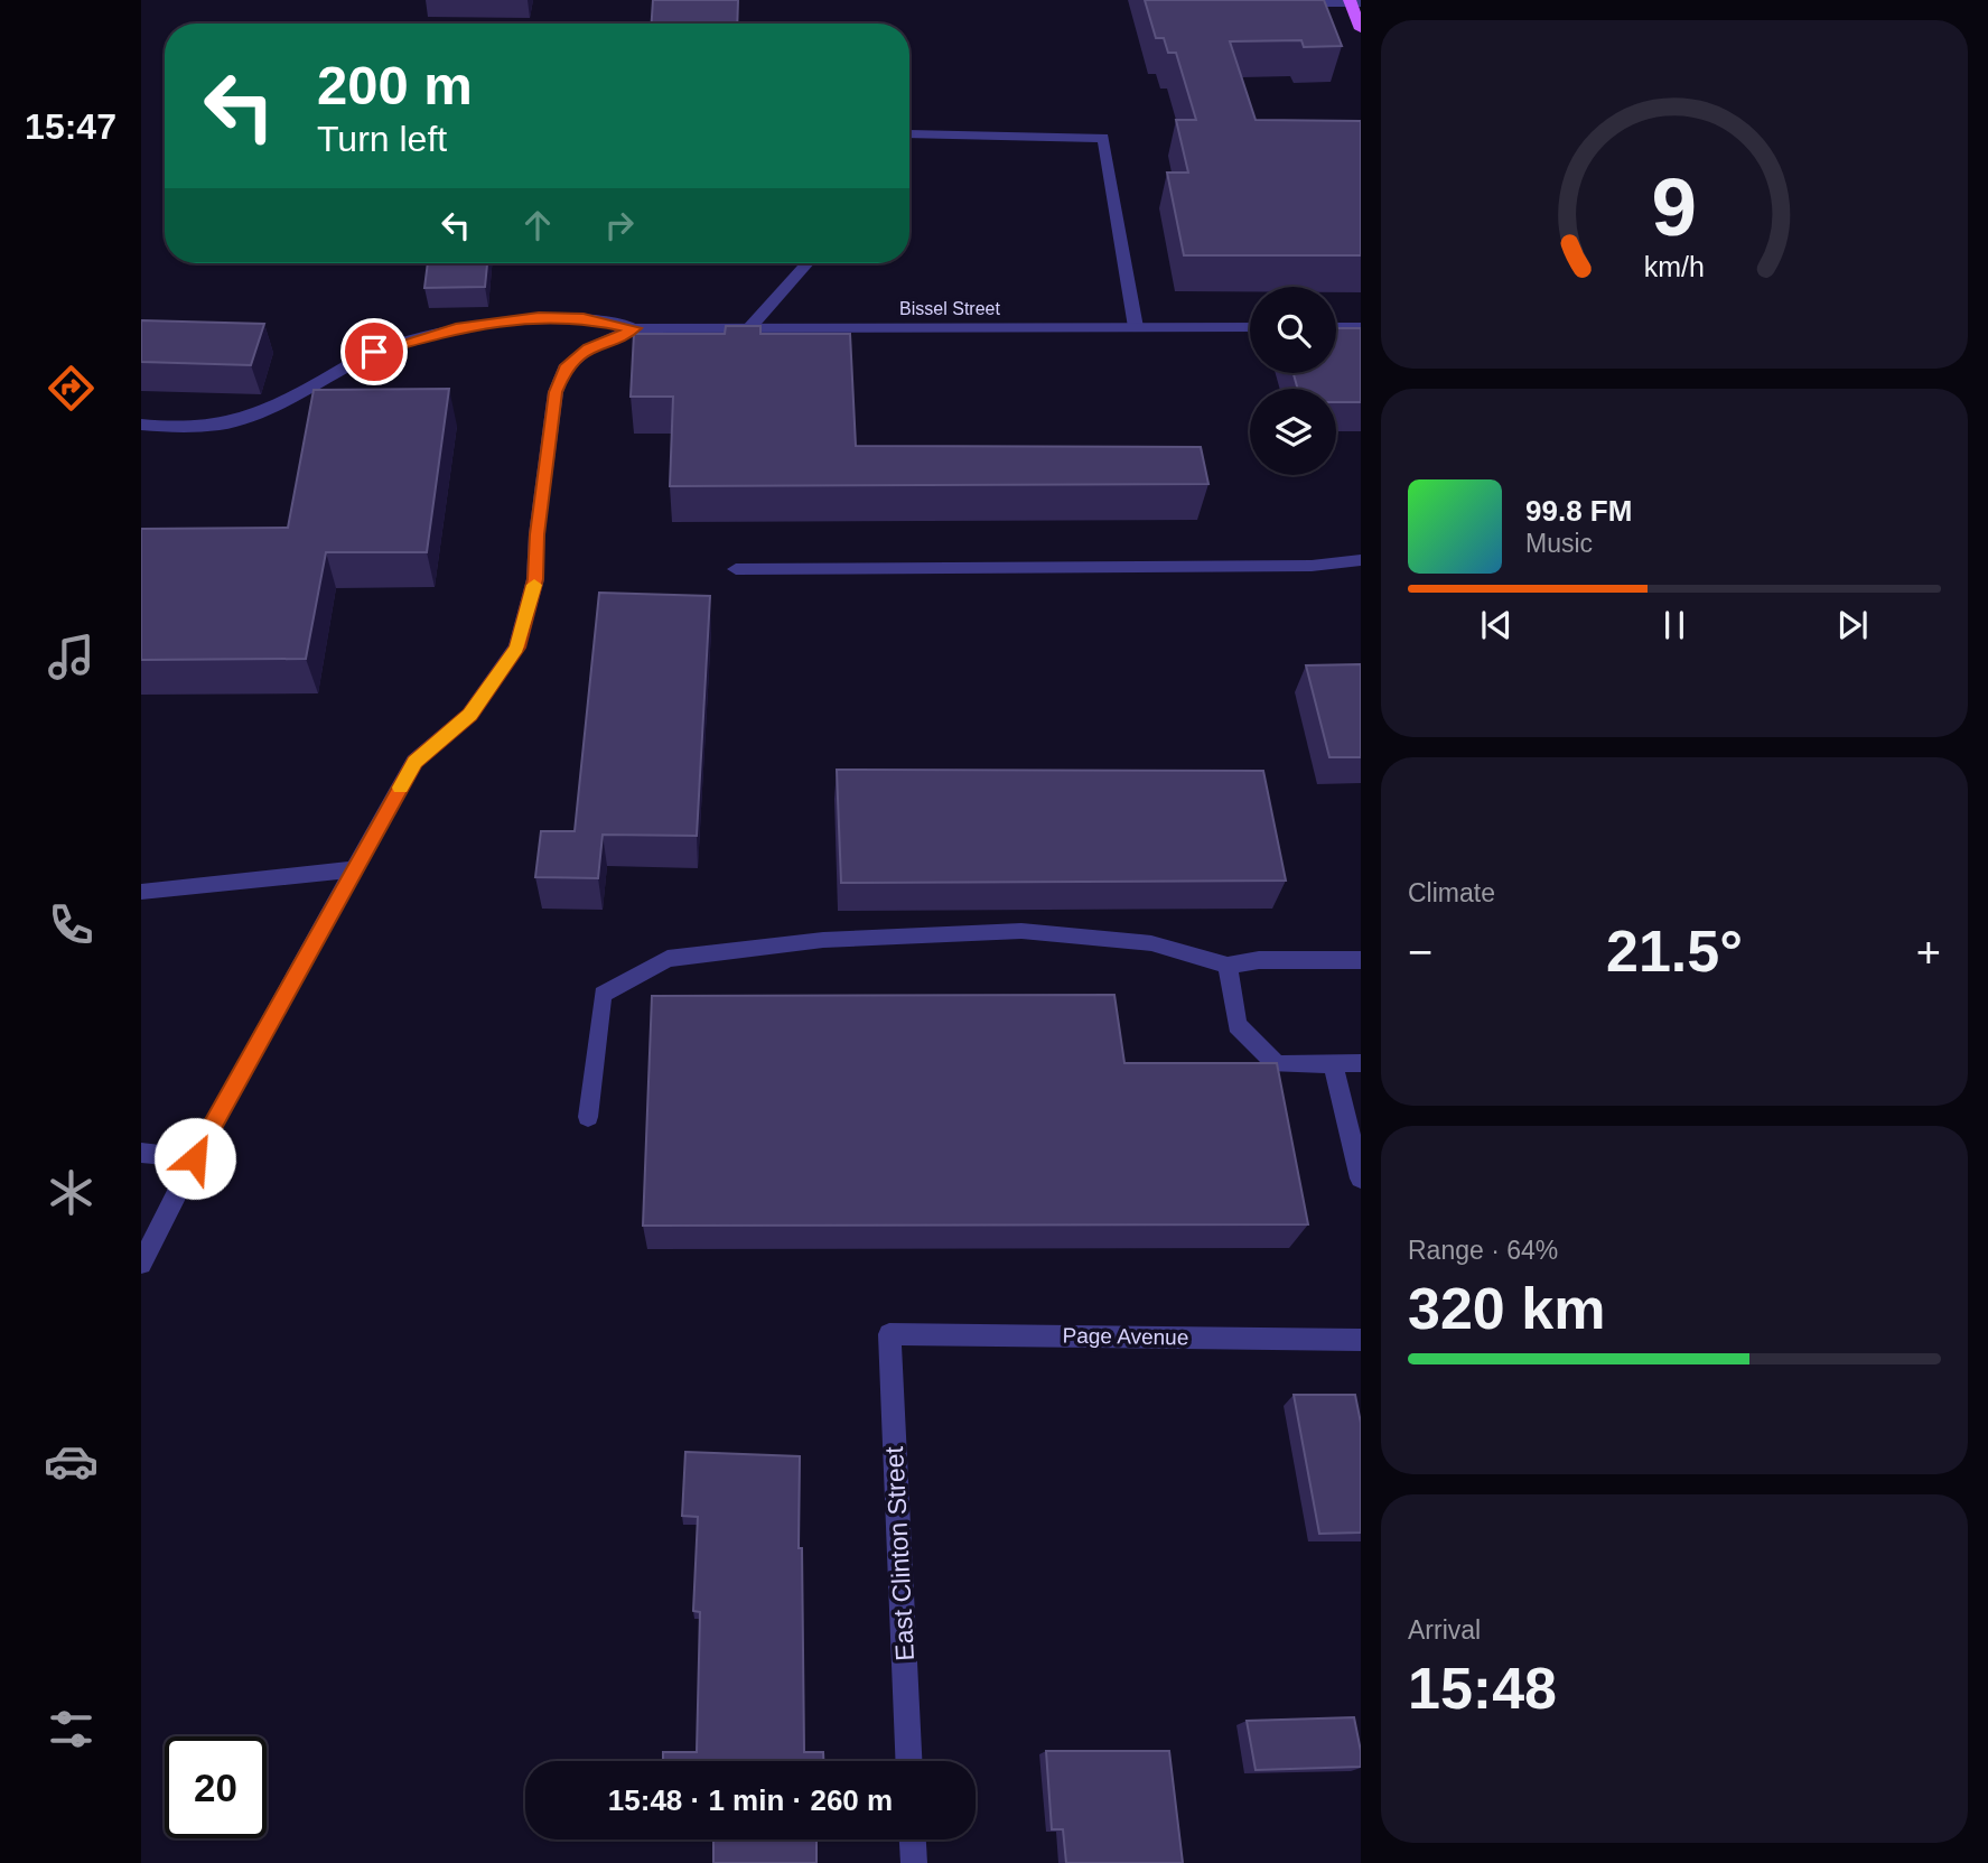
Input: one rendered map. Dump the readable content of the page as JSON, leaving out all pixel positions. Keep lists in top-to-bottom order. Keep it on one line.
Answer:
{"streets":{"street":["Bissel Street","Page Avenue","East Clinton Street"]},"crossings":[["Page Avenue","East Clinton Street"]],"page":{"tabs":"15:47","turn":["200 m","Turn left"],"song":["99.8 FM","Music"],"tile":["Climate",["Range · 64%","320 km"],["Arrival","15:48"]],"heat":["−","21.5°","+"],"limit":"20","trip":"15:48 · 1 min · 260 m","gauge":["9","km/h"]}}
